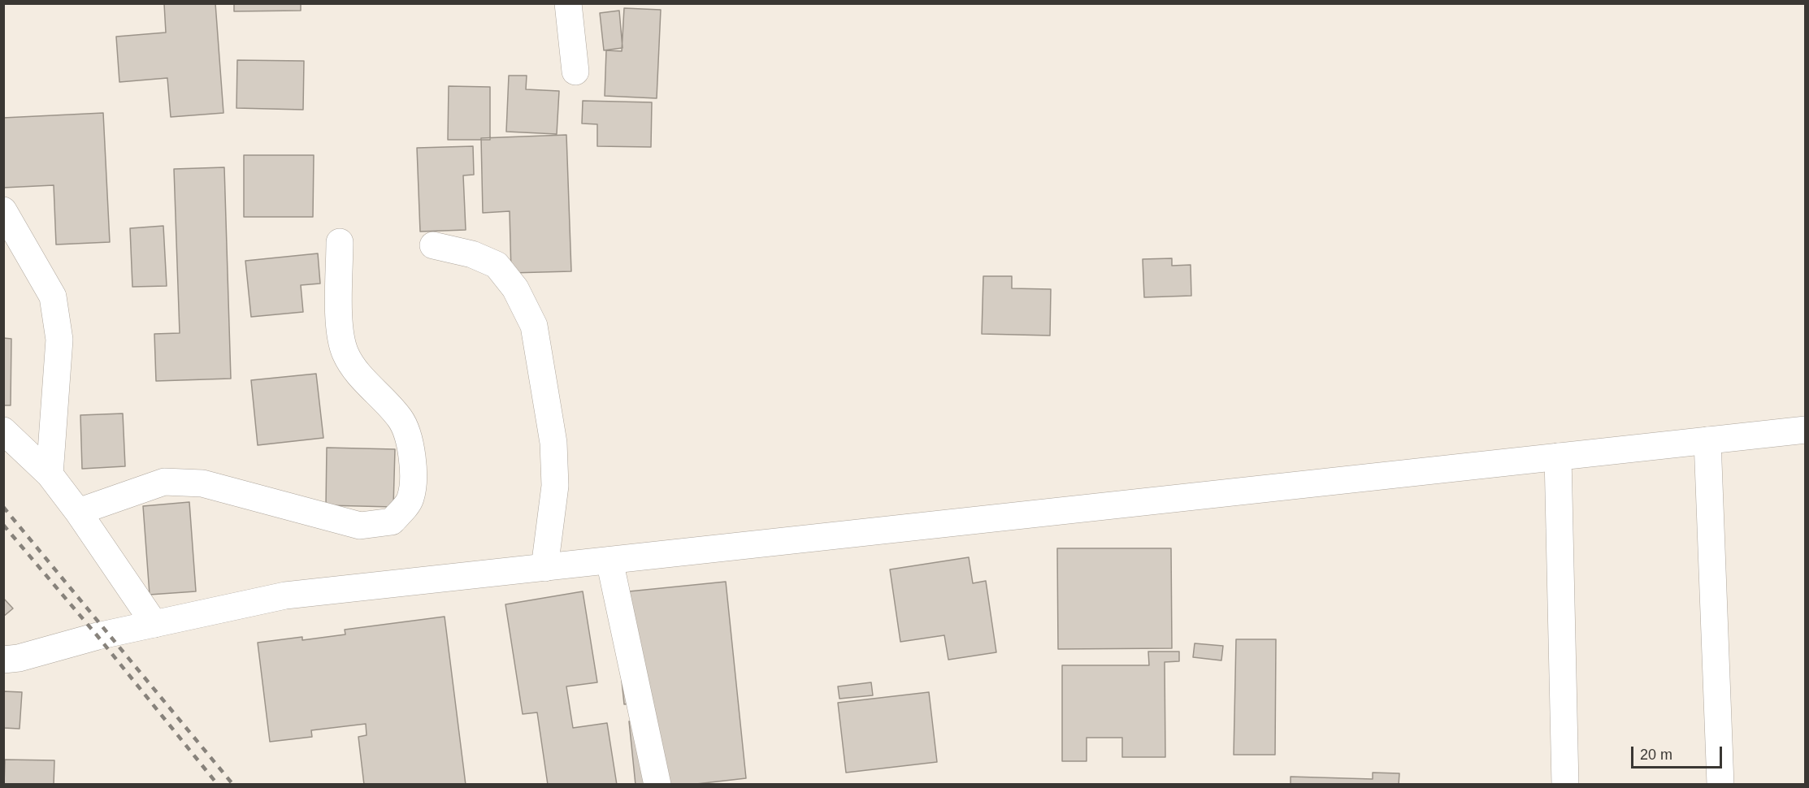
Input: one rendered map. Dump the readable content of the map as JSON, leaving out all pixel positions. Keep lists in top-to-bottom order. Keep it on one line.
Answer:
{"scale_bar":"20 m"}
